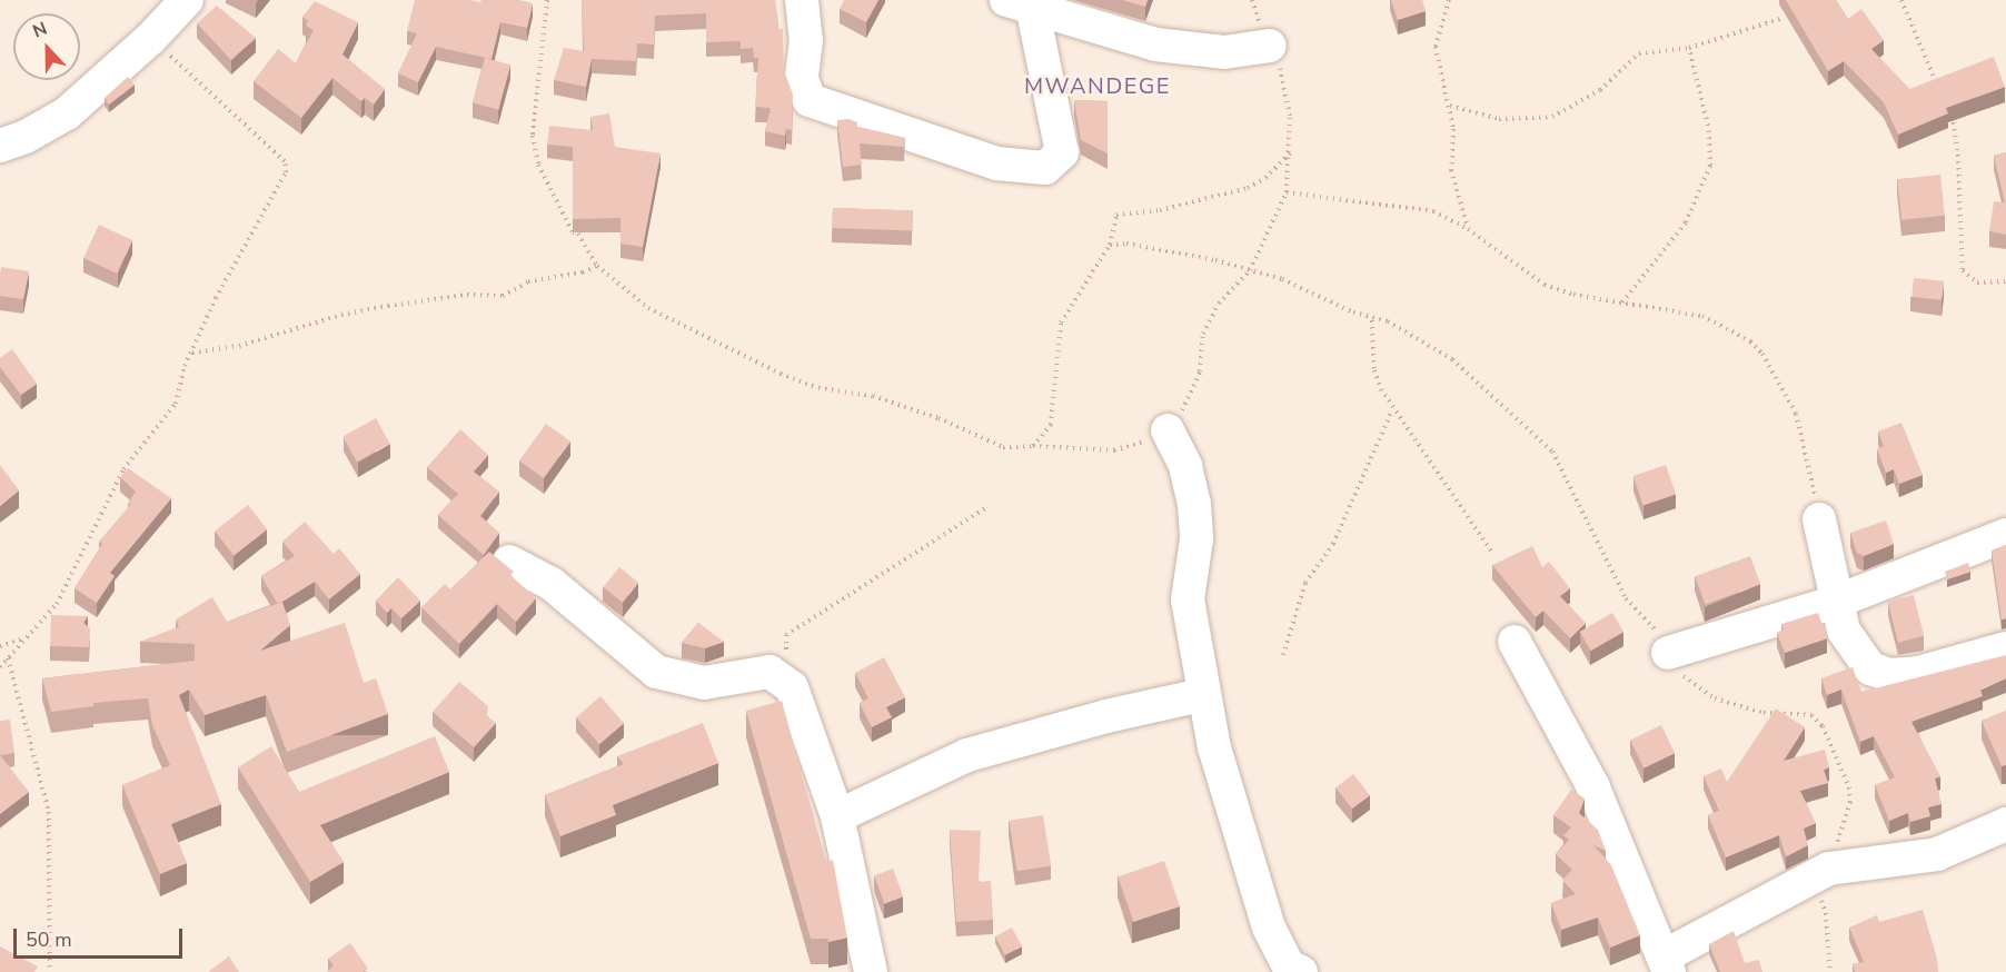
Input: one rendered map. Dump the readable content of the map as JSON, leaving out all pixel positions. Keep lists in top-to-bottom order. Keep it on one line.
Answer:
{"districts":["MWANDEGE"],"scale_bar":"50 m","north":"top"}
